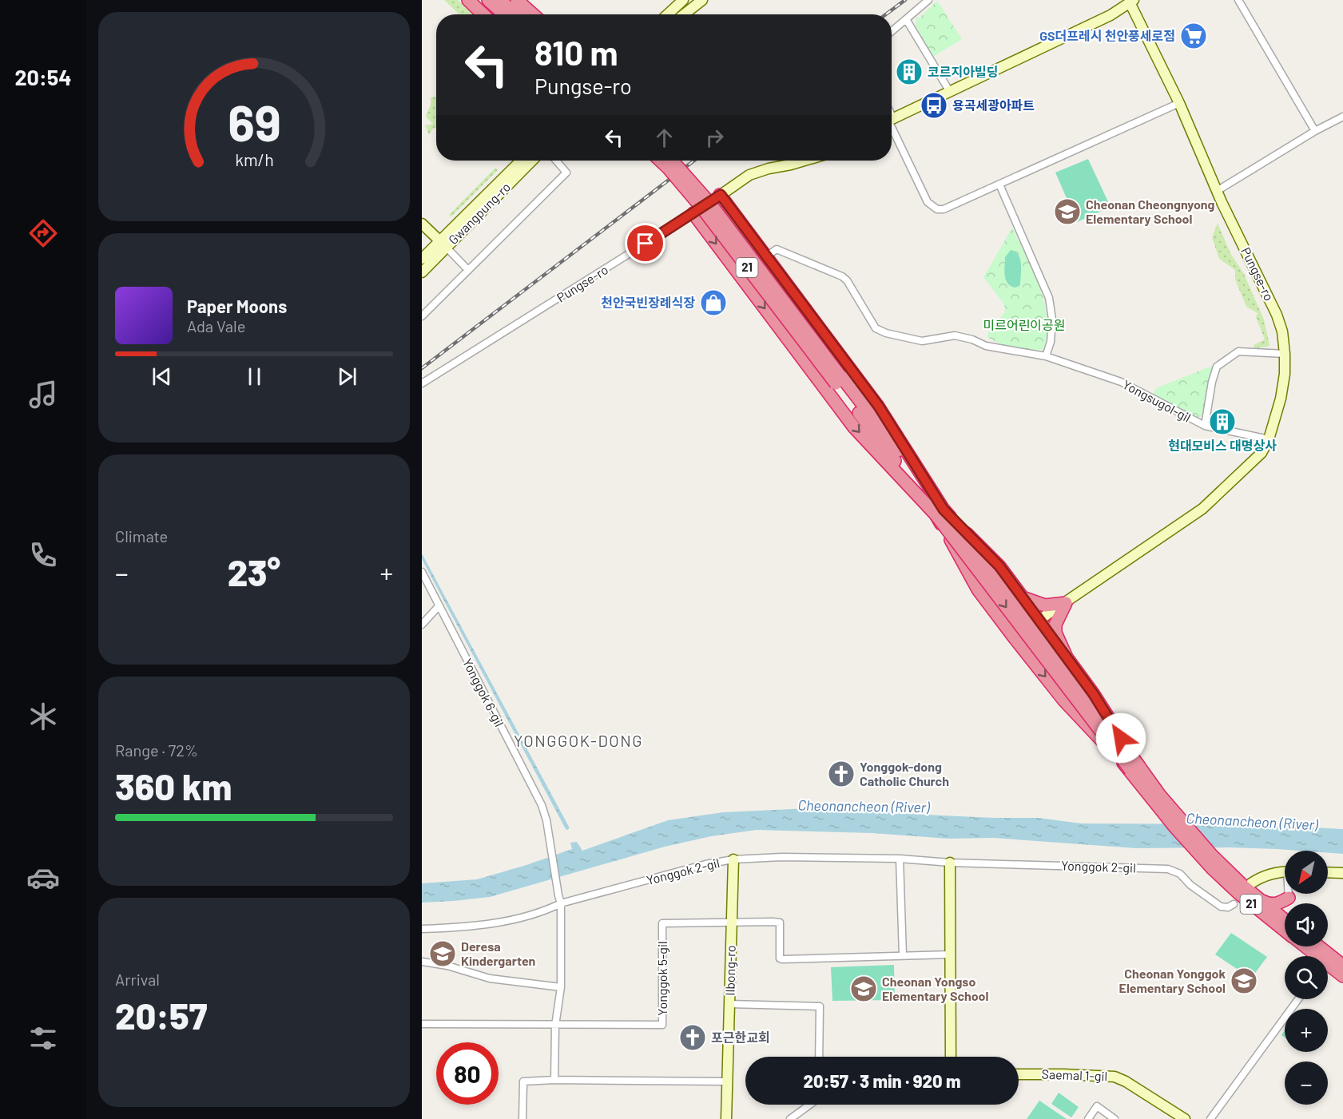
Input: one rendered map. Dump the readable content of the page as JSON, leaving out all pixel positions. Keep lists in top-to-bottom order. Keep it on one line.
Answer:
{"streets":{"highway":["21"],"street":["Gwangpung-ro","Pungse-ro","Yongsugol-gil","Yonggok 6-gil","Yonggok 2-gil","Ilbong-ro","Yonggok 5-gil","Saemal 1-gil"]},"crossings":[["Pungse-ro","Yongsugol-gil"],["Yonggok 6-gil","Yonggok 2-gil"],["Yonggok 2-gil","Ilbong-ro"],["Ilbong-ro","Yonggok 5-gil"]],"districts":["YONGGOK-DONG"],"water":["Cheonancheon (River)"],"parks":["미르어린이공원"],"places":{"supermarket":["GS더프레시 천안풍세로점"],"building":["코르지아빌딩","현대모비스 대명상사"],"bus stop":["용곡세광아파트"],"school or university":["Cheonan Cheongnyong Elementary School","Deresa Kindergarten","Cheonan Yonggok Elementary School","Cheonan Yongso Elementary School"],"shop":["천안국빈장례식장"],"church":["Yonggok-dong Catholic Church","포근한교회"]},"north":"bottom left","page":{"tabs":"20:54","turn":["810 m","Pungse-ro"],"song":["Paper Moons","Ada Vale"],"tile":["Climate",["Range · 72%","360 km"],["Arrival","20:57"]],"heat":["−","23°","+"],"map_buttons":["+","−"],"limit":"80","trip":"20:57 · 3 min · 920 m","gauge":["69","km/h"]}}
